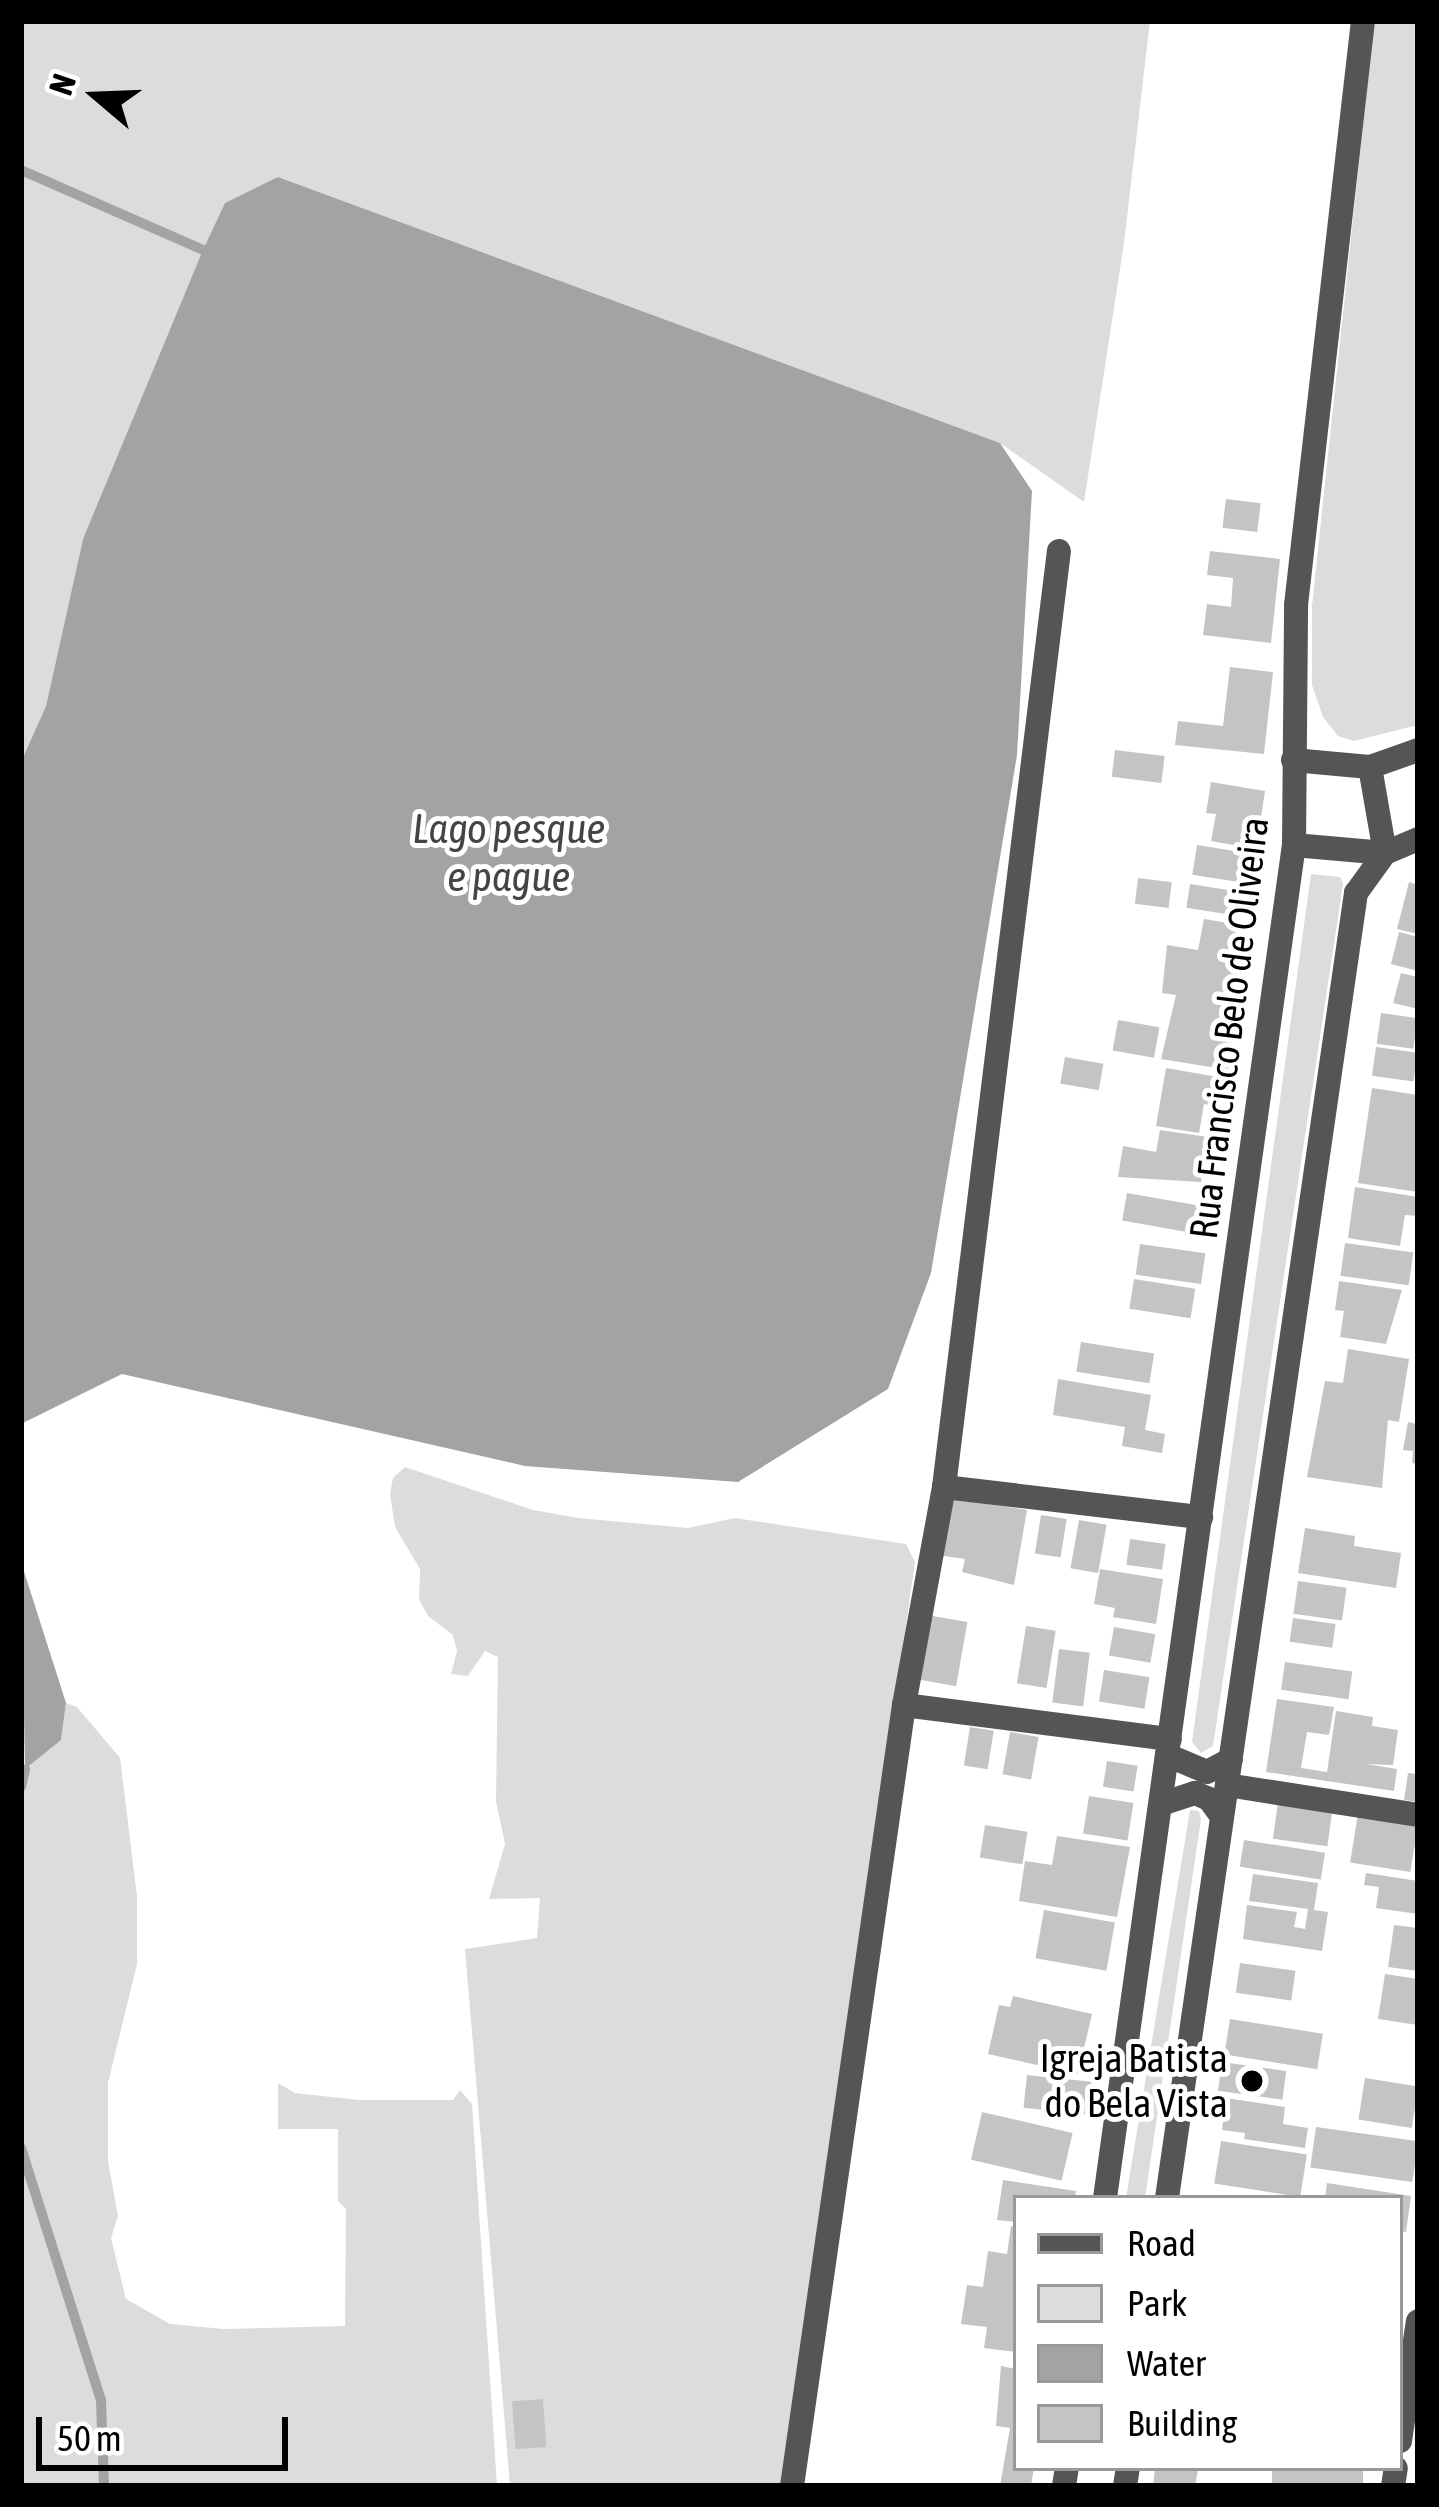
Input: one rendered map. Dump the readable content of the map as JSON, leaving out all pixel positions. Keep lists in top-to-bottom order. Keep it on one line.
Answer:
{"streets":{"street":["Rua Francisco Belo de Oliveira"]},"water":["Lago pesque e pague"],"places":["Igreja Batista do Bela Vista"],"legend":["Road","Park","Water","Building"],"scale_bar":"50 m","north":"left"}
